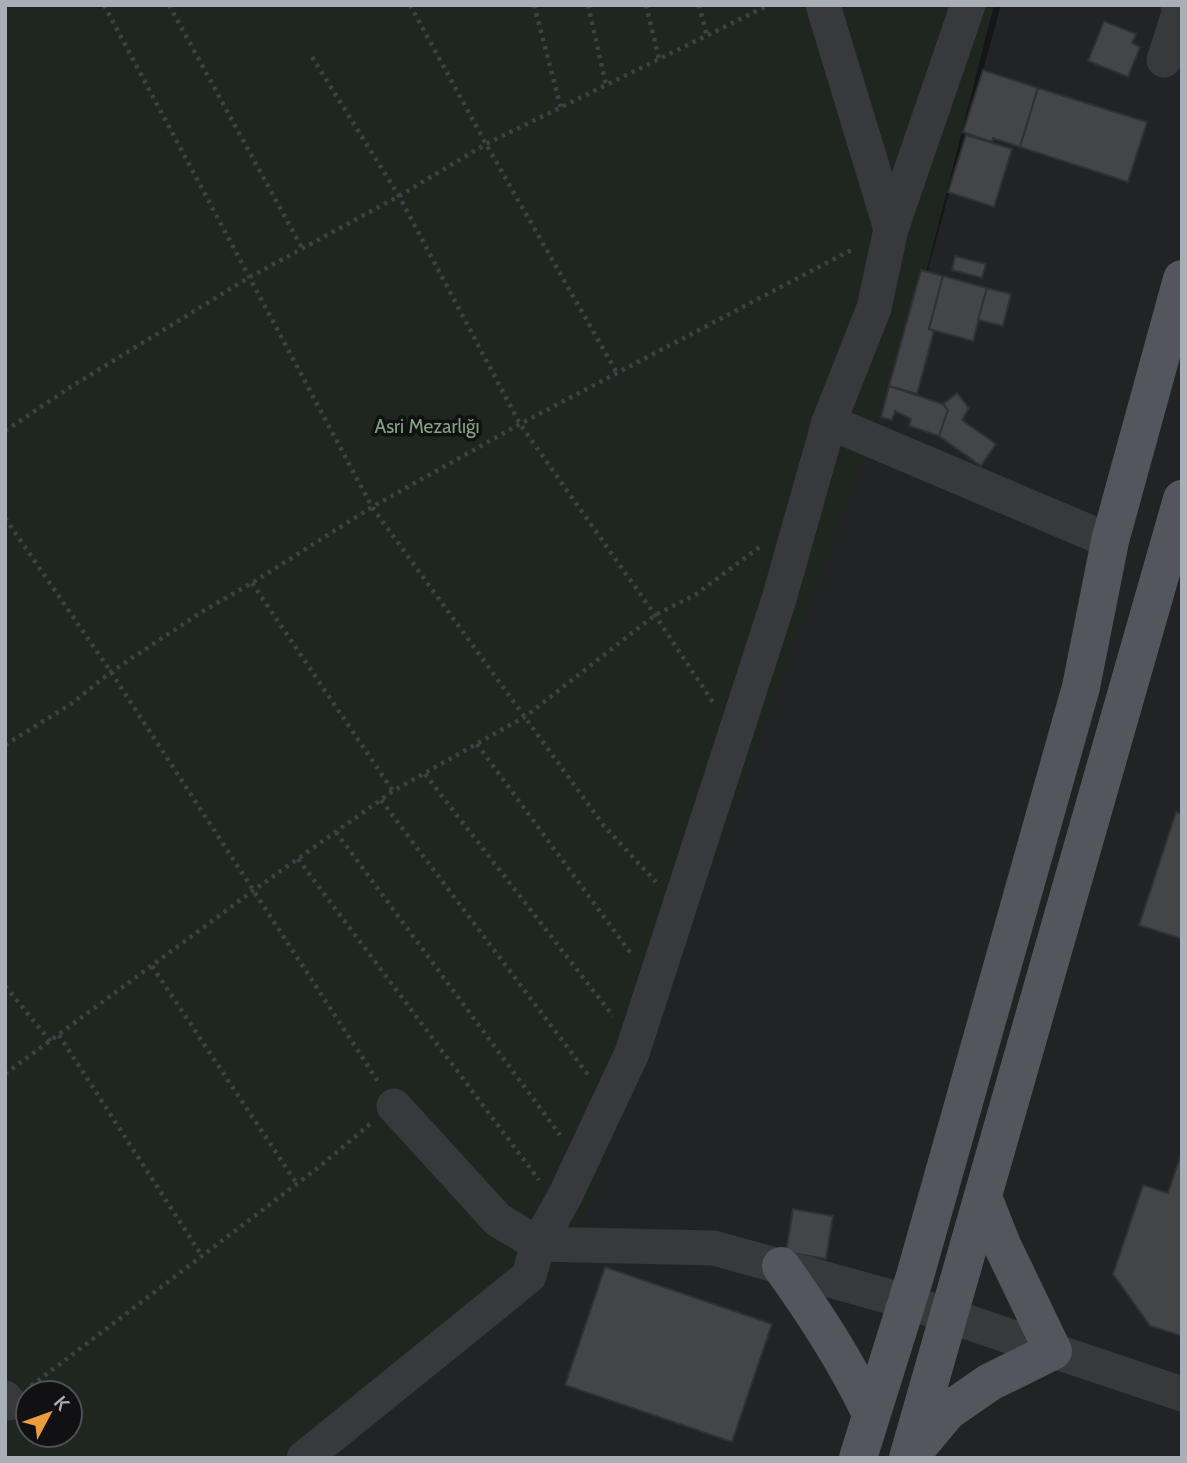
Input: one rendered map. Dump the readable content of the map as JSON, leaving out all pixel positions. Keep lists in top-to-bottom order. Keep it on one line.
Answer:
{"parks":["Asri Mezarlığı"],"north":"top right"}
